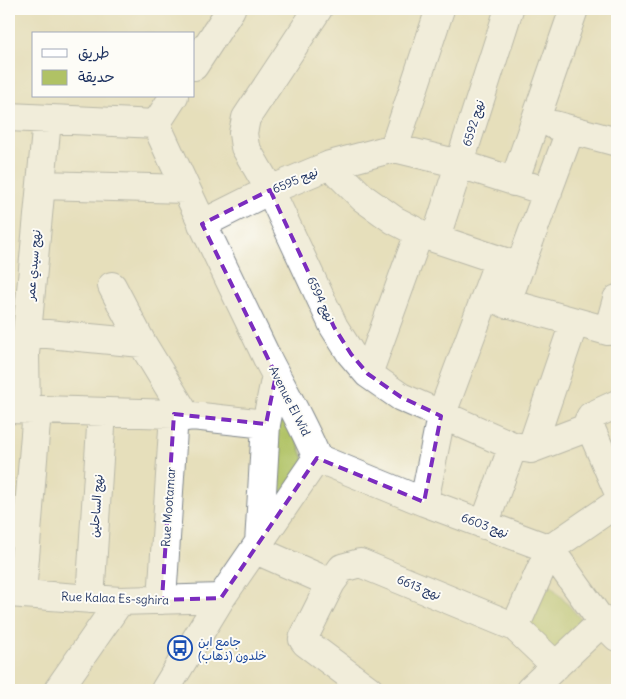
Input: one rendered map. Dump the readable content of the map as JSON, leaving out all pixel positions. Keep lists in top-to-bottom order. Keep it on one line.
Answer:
{"streets":{"street":["نهج 6592","نهج 6595","نهج سيدي عمر","نهج 6594","Avenue El Wid","نهج الساحلين","Rue Mootamar","نهج 6603","نهج 6613","Rue Kalaa Es-sghira"]},"crossings":[["نهج 6592","نهج 6594"],["نهج 6595","نهج 6594"],["نهج 6595","Avenue El Wid"],["نهج سيدي عمر","Rue Kalaa Es-sghira"],["Avenue El Wid","نهج 6603"],["نهج الساحلين","Rue Kalaa Es-sghira"],["Rue Mootamar","Rue Kalaa Es-sghira"]],"places":{"bus stop":["جامع ابن خلدون (ذهاب)"]},"legend":["طريق","حديقة"]}
